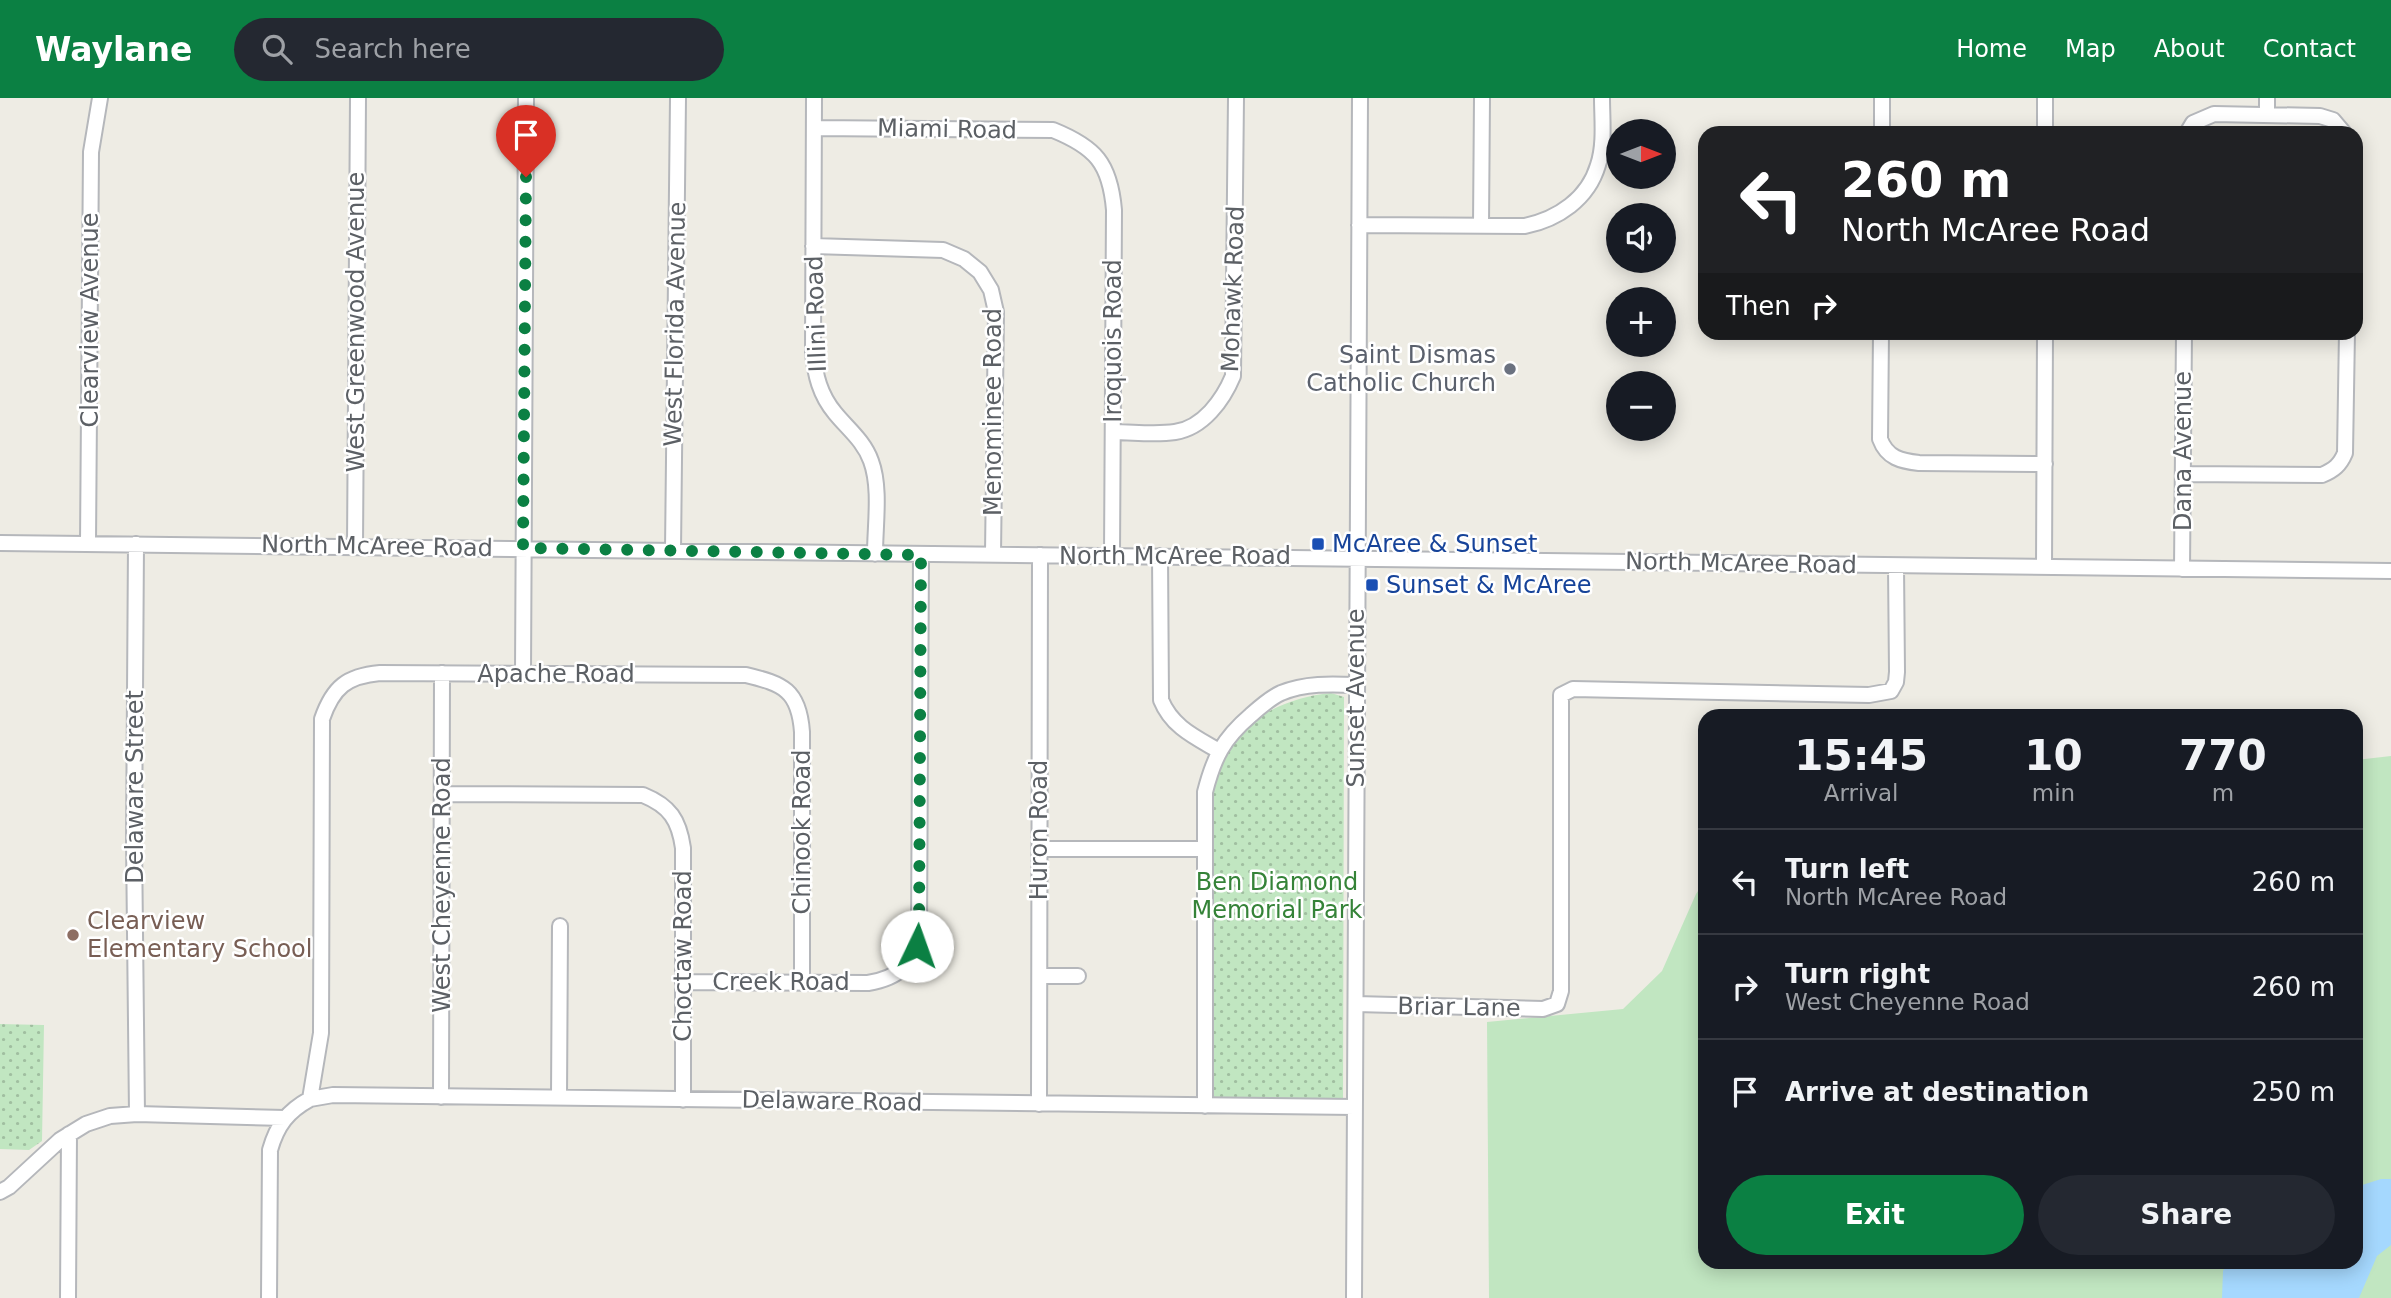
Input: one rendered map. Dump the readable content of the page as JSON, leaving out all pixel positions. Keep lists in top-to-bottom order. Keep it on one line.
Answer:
{"streets":{"street":["Miami Road","Mohawk Road","Illini Road","Clearview Avenue","West Greenwood Avenue","West Florida Avenue","Iroquois Road","Menominee Road","Dana Avenue","North McAree Road","Apache Road","Sunset Avenue","Delaware Street","Huron Road","Chinook Road","West Cheyenne Road","Choctaw Road","Creek Road","Briar Lane","Delaware Road"]},"crossings":[["Miami Road","Illini Road"],["Miami Road","Iroquois Road"],["Mohawk Road","Iroquois Road"],["Illini Road","Menominee Road"],["Illini Road","North McAree Road"],["Clearview Avenue","North McAree Road"],["West Greenwood Avenue","North McAree Road"],["West Florida Avenue","North McAree Road"],["Iroquois Road","North McAree Road"],["Menominee Road","North McAree Road"],["Dana Avenue","North McAree Road"],["North McAree Road","Sunset Avenue"],["North McAree Road","Delaware Street"],["North McAree Road","Huron Road"],["North McAree Road","Creek Road"],["North McAree Road","Briar Lane"],["Apache Road","Chinook Road"],["Apache Road","West Cheyenne Road"],["Apache Road","Delaware Road"],["Sunset Avenue","Briar Lane"],["Sunset Avenue","Delaware Road"],["Huron Road","Delaware Road"],["Chinook Road","Creek Road"],["West Cheyenne Road","Choctaw Road"],["West Cheyenne Road","Delaware Road"],["Choctaw Road","Creek Road"],["Choctaw Road","Delaware Road"]],"parks":["Ben Diamond Memorial Park"],"places":{"other":["Saint Dismas Catholic Church","Clearview Elementary School"],"transit":["McAree & Sunset","Sunset & McAree"]},"north":"right","page":{"header":"Waylane","search":"Search here","nav":["Home","Map","About","Contact"],"map_buttons":["+","−"],"turn":["260 m","North McAree Road"],"then":"Then","eta":["15:45","Arrival","10","min","770","m"],"list":[{"name":"Turn left","note":"North McAree Road","value":"260 m"},{"name":"Turn right","note":"West Cheyenne Road","value":"260 m"},{"name":"Arrive at destination","value":"250 m"}],"buttons":["Exit","Share"]}}
